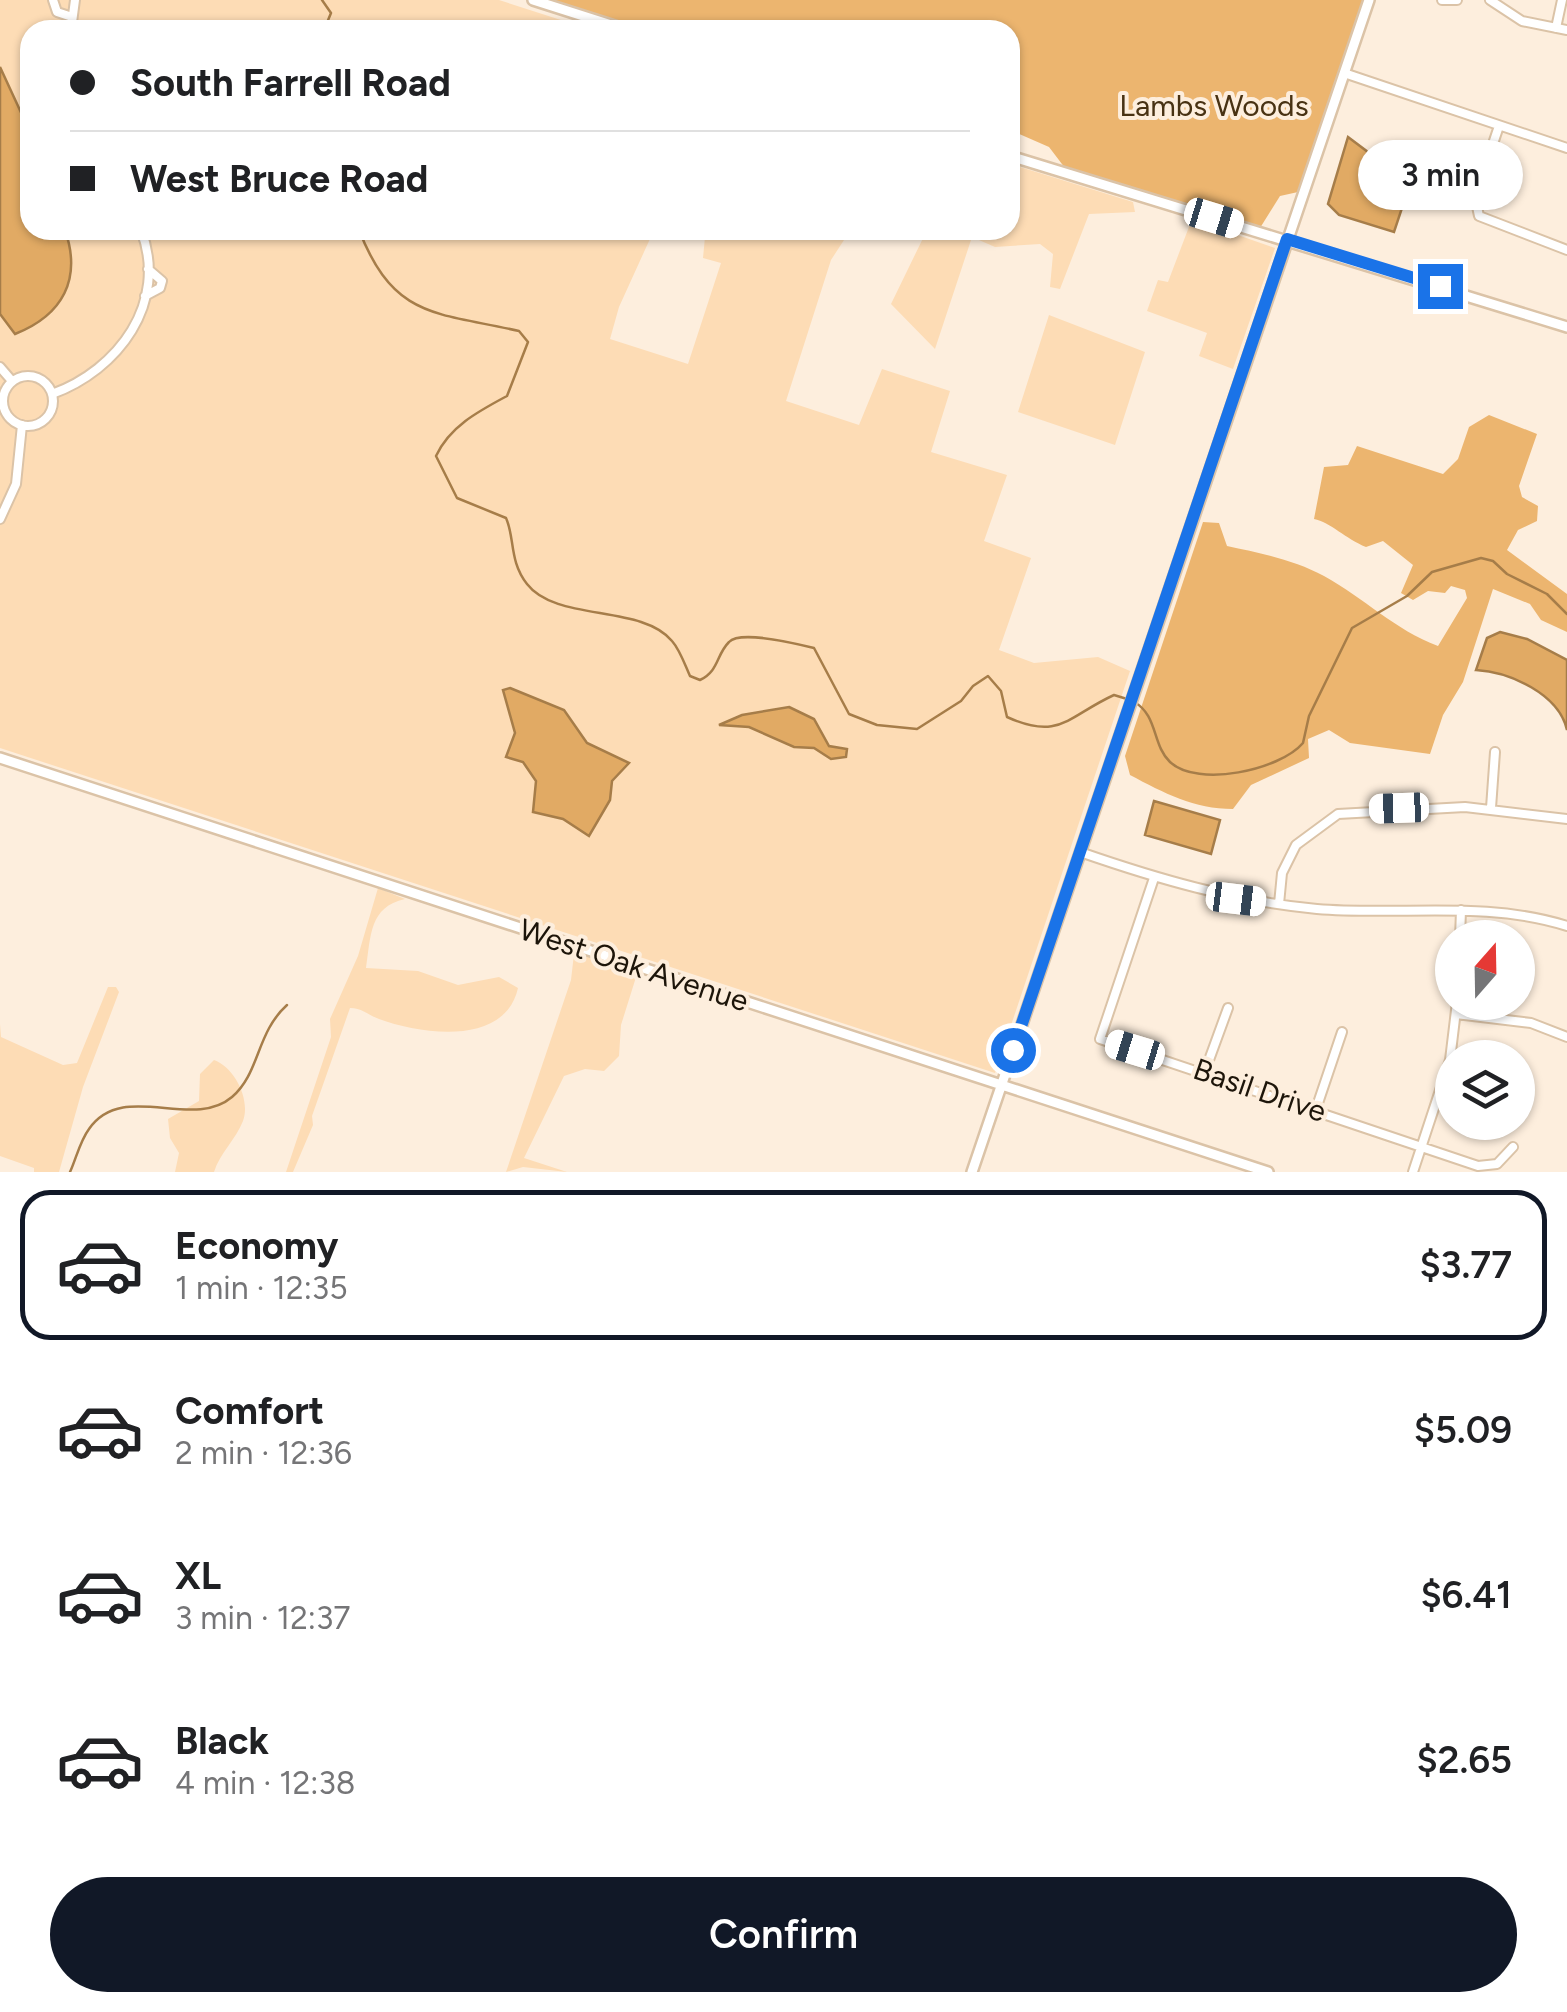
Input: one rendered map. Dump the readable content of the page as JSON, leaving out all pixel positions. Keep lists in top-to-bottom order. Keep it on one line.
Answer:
{"streets":{"street":["West Oak Avenue","Basil Drive"]},"parks":["Lambs Woods"],"north":"top","page":{"banner":["South Farrell Road","West Bruce Road"],"bubble":"3 min","list":[{"name":"Economy","note":"1 min · 12:35","value":"$3.77"},{"name":"Comfort","note":"2 min · 12:36","value":"$5.09"},{"name":"XL","note":"3 min · 12:37","value":"$6.41"},{"name":"Black","note":"4 min · 12:38","value":"$2.65"}],"buttons":"Confirm"}}
